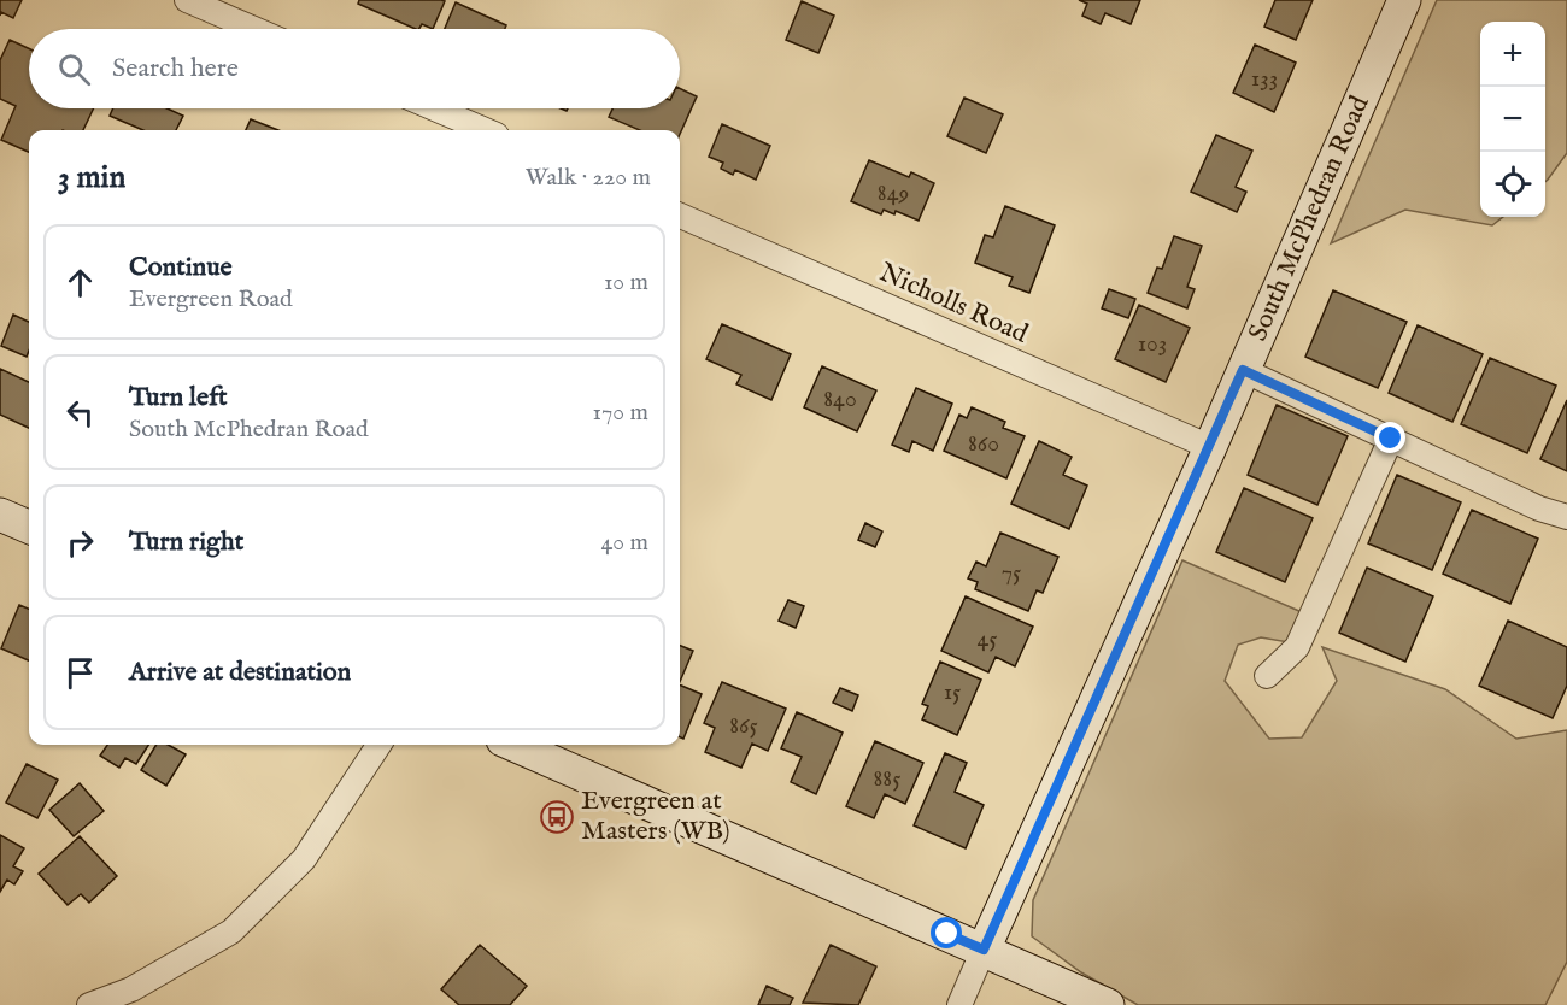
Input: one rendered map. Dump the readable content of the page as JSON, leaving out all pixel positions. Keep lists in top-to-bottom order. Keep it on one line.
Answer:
{"streets":{"street":["South McPhedran Road","Nicholls Road"]},"crossings":[["South McPhedran Road","Nicholls Road"]],"places":{"bus stop":["Evergreen at Masters (WB)"]},"house_numbers":["133","849","103","840","860","75","45","15","865","885"],"page":{"map_buttons":["+","−"],"search":"Search here","heading":["3 min","Walk · 220 m"],"list":[["Continue","Evergreen Road","10 m"],["Turn left","South McPhedran Road","170 m"],["Turn right","40 m"],"Arrive at destination"]}}
